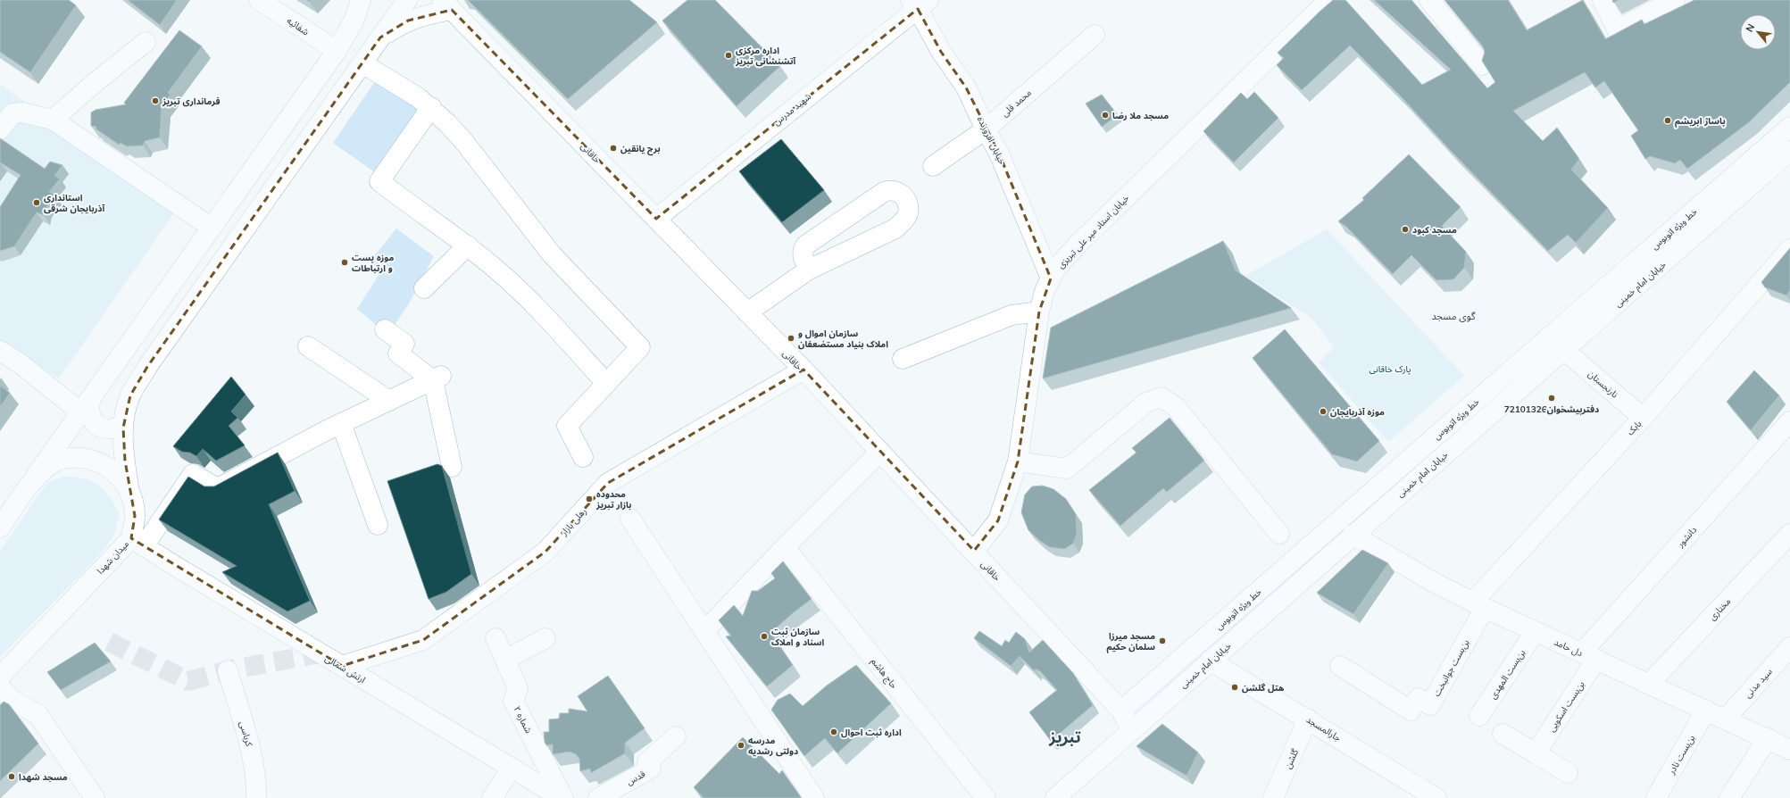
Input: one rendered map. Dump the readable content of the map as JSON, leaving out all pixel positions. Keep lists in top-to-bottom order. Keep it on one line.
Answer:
{"streets":{"street":["شفائیه","محمد قلی","شهید مدرس","خیابان افروزنده","خاقانی","خط ویژه اتوبوس","خیابان استاد میر علی تبریزی","خیابان امام خمینی","نارنجستان","بابک","رهلی بازار","دانشور","میدان شهدا","مختاری","دل حامد","بن‌بست جوانبخت","ارتش شمالی","حاج هاشم","بن‌بست المهدی","سید مدنی","بن‌بست اسکویی","شماره ۲","جارالمسجد","کرباسی","بن‌بست نادر","گلشن","قدس"]},"crossings":[["محمد قلی","خیابان افروزنده"],["شهید مدرس","خیابان افروزنده"],["شهید مدرس","خاقانی"],["خیابان افروزنده","خیابان استاد میر علی تبریزی"],["خاقانی","خط ویژه اتوبوس"],["خاقانی","خیابان استاد میر علی تبریزی"],["خاقانی","خیابان امام خمینی"],["خاقانی","رهلی بازار"],["خیابان امام خمینی","نارنجستان"],["خیابان امام خمینی","دل حامد"],["خیابان امام خمینی","جارالمسجد"],["نارنجستان","بابک"],["بابک","دل حامد"],["بابک","بن‌بست جوانبخت"],["رهلی بازار","ارتش شمالی"],["دانشور","دل حامد"],["دانشور","بن‌بست اسکویی"],["میدان شهدا","ارتش شمالی"],["مختاری","دل حامد"],["دل حامد","بن‌بست جوانبخت"],["دل حامد","بن‌بست المهدی"],["دل حامد","سید مدنی"],["دل حامد","بن‌بست اسکویی"],["دل حامد","بن‌بست نادر"],["ارتش شمالی","شماره ۲"],["جارالمسجد","گلشن"]],"districts":["گوی مسجد","تبریز"],"parks":["پارک خاقانی"],"places":["اداره مرکزی آتشنشانی تبریز","فرمانداری تبریز","مسجد ملا رضا","پاساژ ابریشم","برج یانقین","استانداری آذربایجان شرقی","مسجد کبود","موزه پست و ارتباطات","سازمان اموال و املاک بنیاد مستضعفان","دفترپیشخوان72101326","موزه آذربایجان","محدوده بازار تبریز","سازمان ثبت اسناد و املاک","مسجد میرزا سلمان حکیم","هتل گلشن","اداره ثبت احوال","مدرسه دولتی رشدیه","مسجد شهدا"],"north":"top left"}
